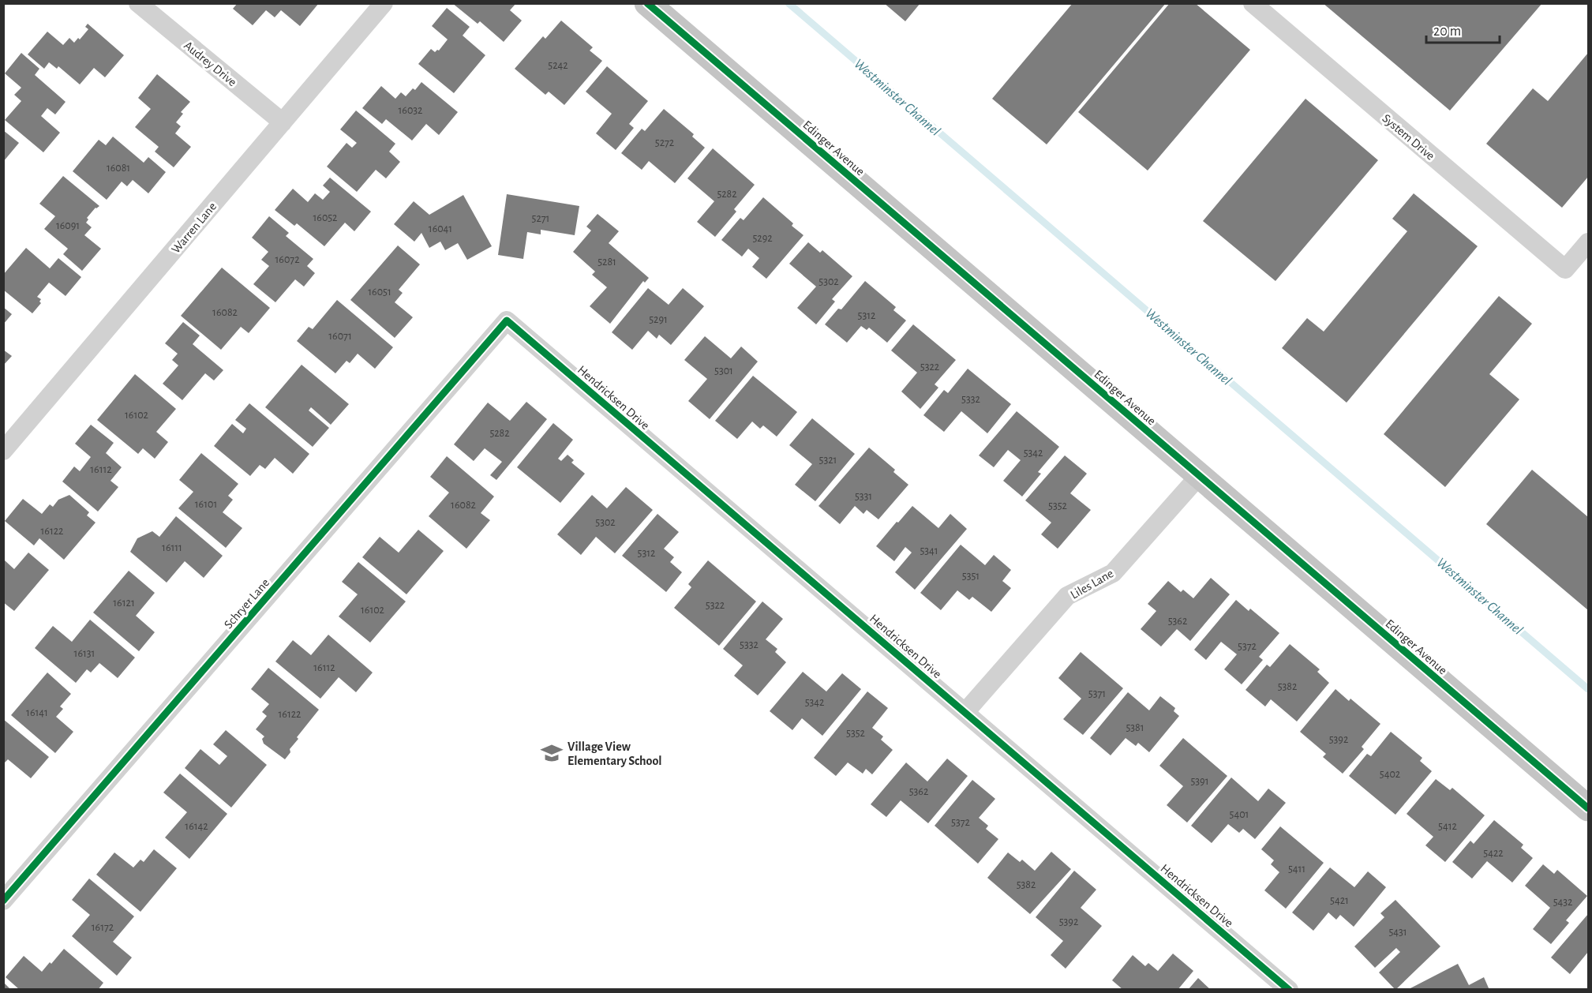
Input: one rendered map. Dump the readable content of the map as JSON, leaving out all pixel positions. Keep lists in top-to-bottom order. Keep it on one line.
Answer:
{"streets":{"main road":["Edinger Avenue"],"street":["Audrey Drive","System Drive","Warren Lane","Hendricksen Drive","Liles Lane","Schryer Lane"]},"crossings":[["Audrey Drive","Warren Lane"],["Edinger Avenue","Liles Lane"],["Hendricksen Drive","Liles Lane"],["Hendricksen Drive","Schryer Lane"]],"water":["Westminster Channel"],"places":{"school or university":["Village View Elementary School"]},"house_numbers":["5242","16032","5272","16081","5282","16052","5271","16091","16041","5292","16072","5281","5302","16051","16082","5312","5291","16071","5322","5301","5332","16102","5282","5342","5321","16112","5331","16101","16082","5352","5302","16122","16111","5341","5312","5351","16121","5322","16102","5362","5332","5372","16131","16112","5382","5371","5342","16141","16122","5381","5352","5392","5402","5391","5362","5401","5372","16142","5412","5422","5411","5382","5421","5432","5392","16172","5431"],"scale_bar":"20 m"}
